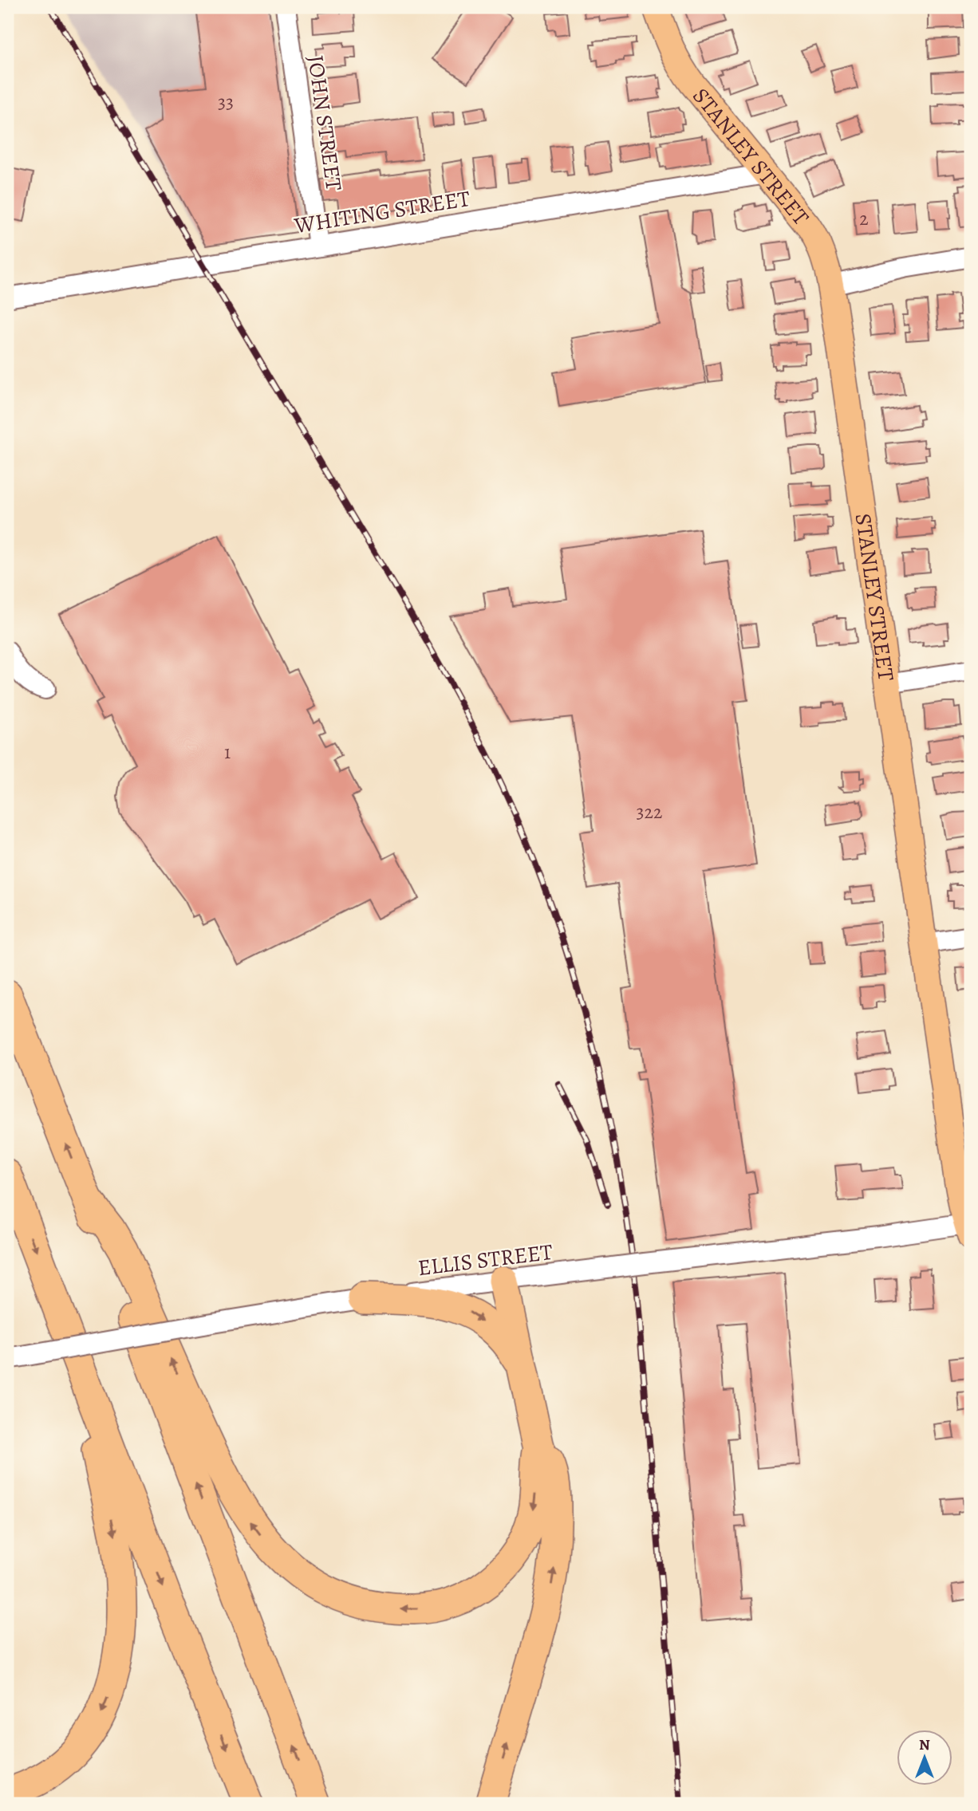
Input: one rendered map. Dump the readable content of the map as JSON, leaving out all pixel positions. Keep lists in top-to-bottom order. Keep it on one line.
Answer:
{"streets":{"main road":["STANLEY STREET"],"street":["JOHN STREET","WHITING STREET","ELLIS STREET"]},"crossings":[["JOHN STREET","WHITING STREET"],["STANLEY STREET","WHITING STREET"],["STANLEY STREET","ELLIS STREET"]],"house_numbers":["33","2","1","322"],"north":"top"}
